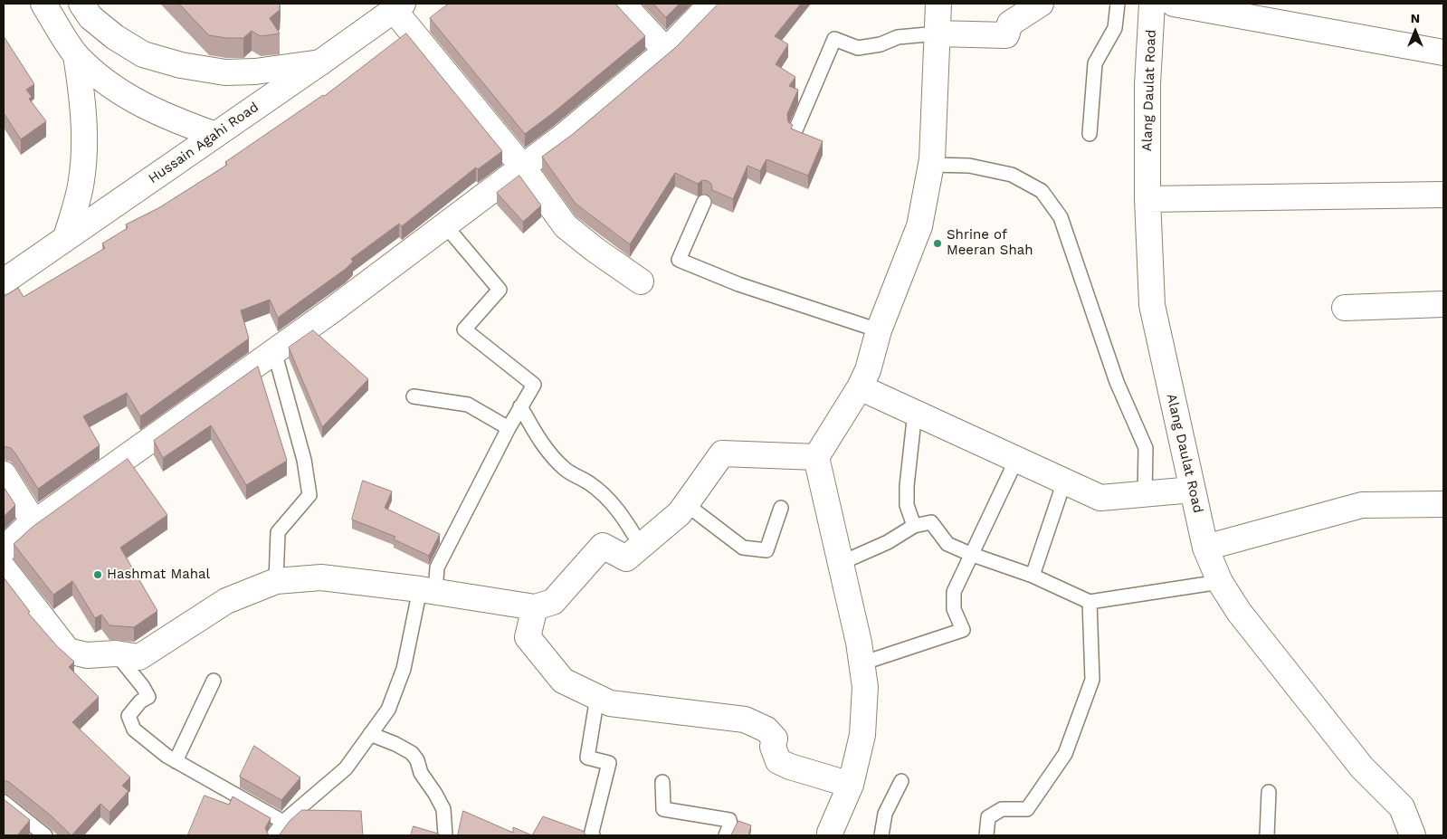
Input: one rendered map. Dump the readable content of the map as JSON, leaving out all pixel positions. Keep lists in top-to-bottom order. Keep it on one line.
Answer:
{"streets":{"street":["Alang Daulat Road","Hussain Agahi Road"]},"places":["Shrine of Meeran Shah","Hashmat Mahal"],"north":"top"}
